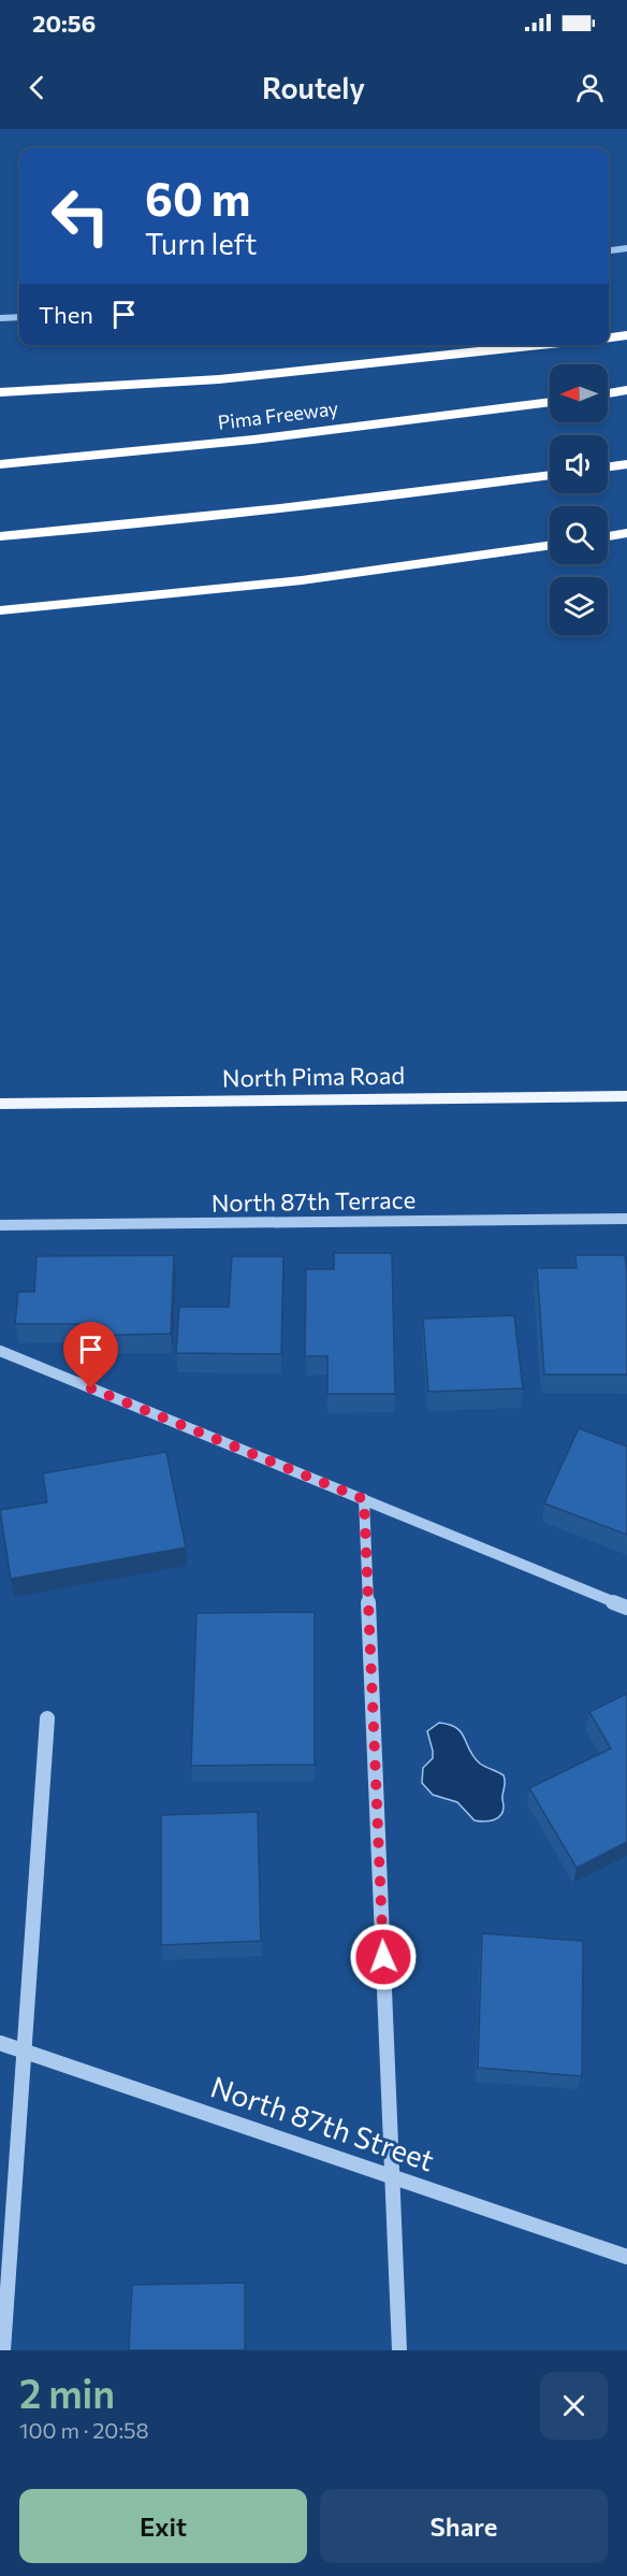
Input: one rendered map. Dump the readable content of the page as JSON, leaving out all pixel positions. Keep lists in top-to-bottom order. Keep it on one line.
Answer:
{"streets":{"highway":["Pima Freeway"],"main road":["North Pima Road"],"street":["North 87th Terrace","North 87th Street"]},"north":"left","page":{"status":"20:56","header":"Routely","turn":["60 m","Turn left"],"then":"Then","heading":["2 min","100 m · 20:58"],"buttons":["Exit","Share"]}}
